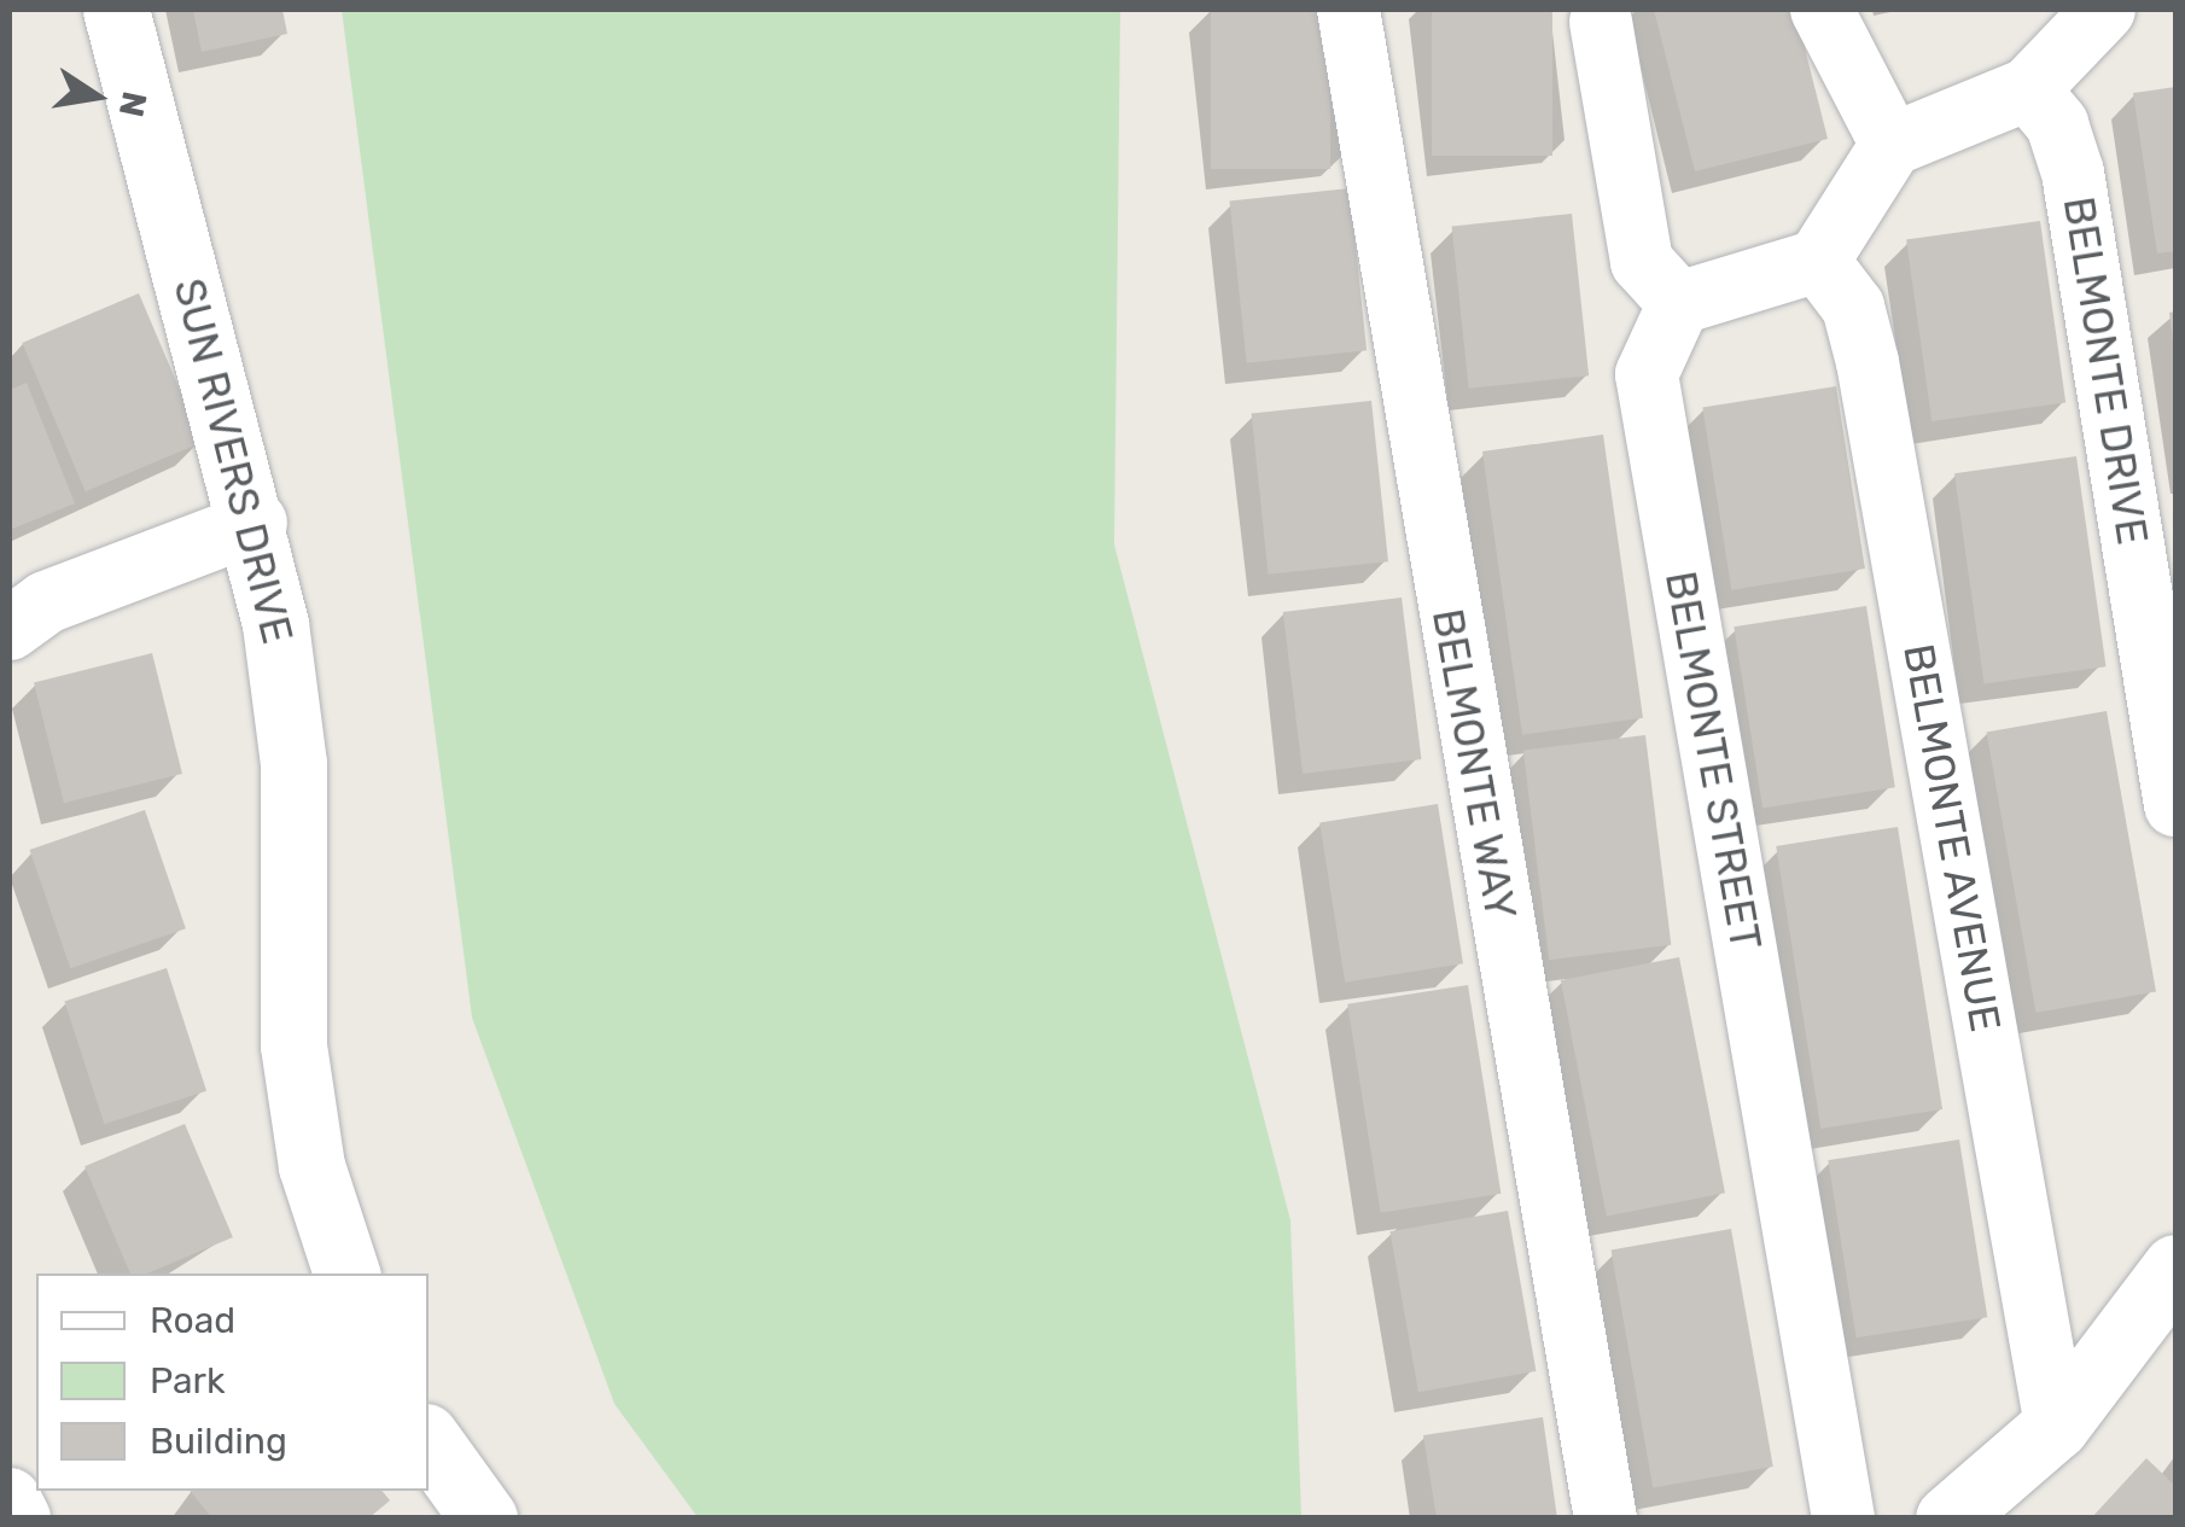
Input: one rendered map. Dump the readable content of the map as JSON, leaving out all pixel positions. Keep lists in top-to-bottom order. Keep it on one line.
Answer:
{"streets":{"street":["BELMONTE DRIVE","SUN RIVERS DRIVE","BELMONTE STREET","BELMONTE WAY","BELMONTE AVENUE"]},"legend":["Road","Park","Building"],"north":"right"}
